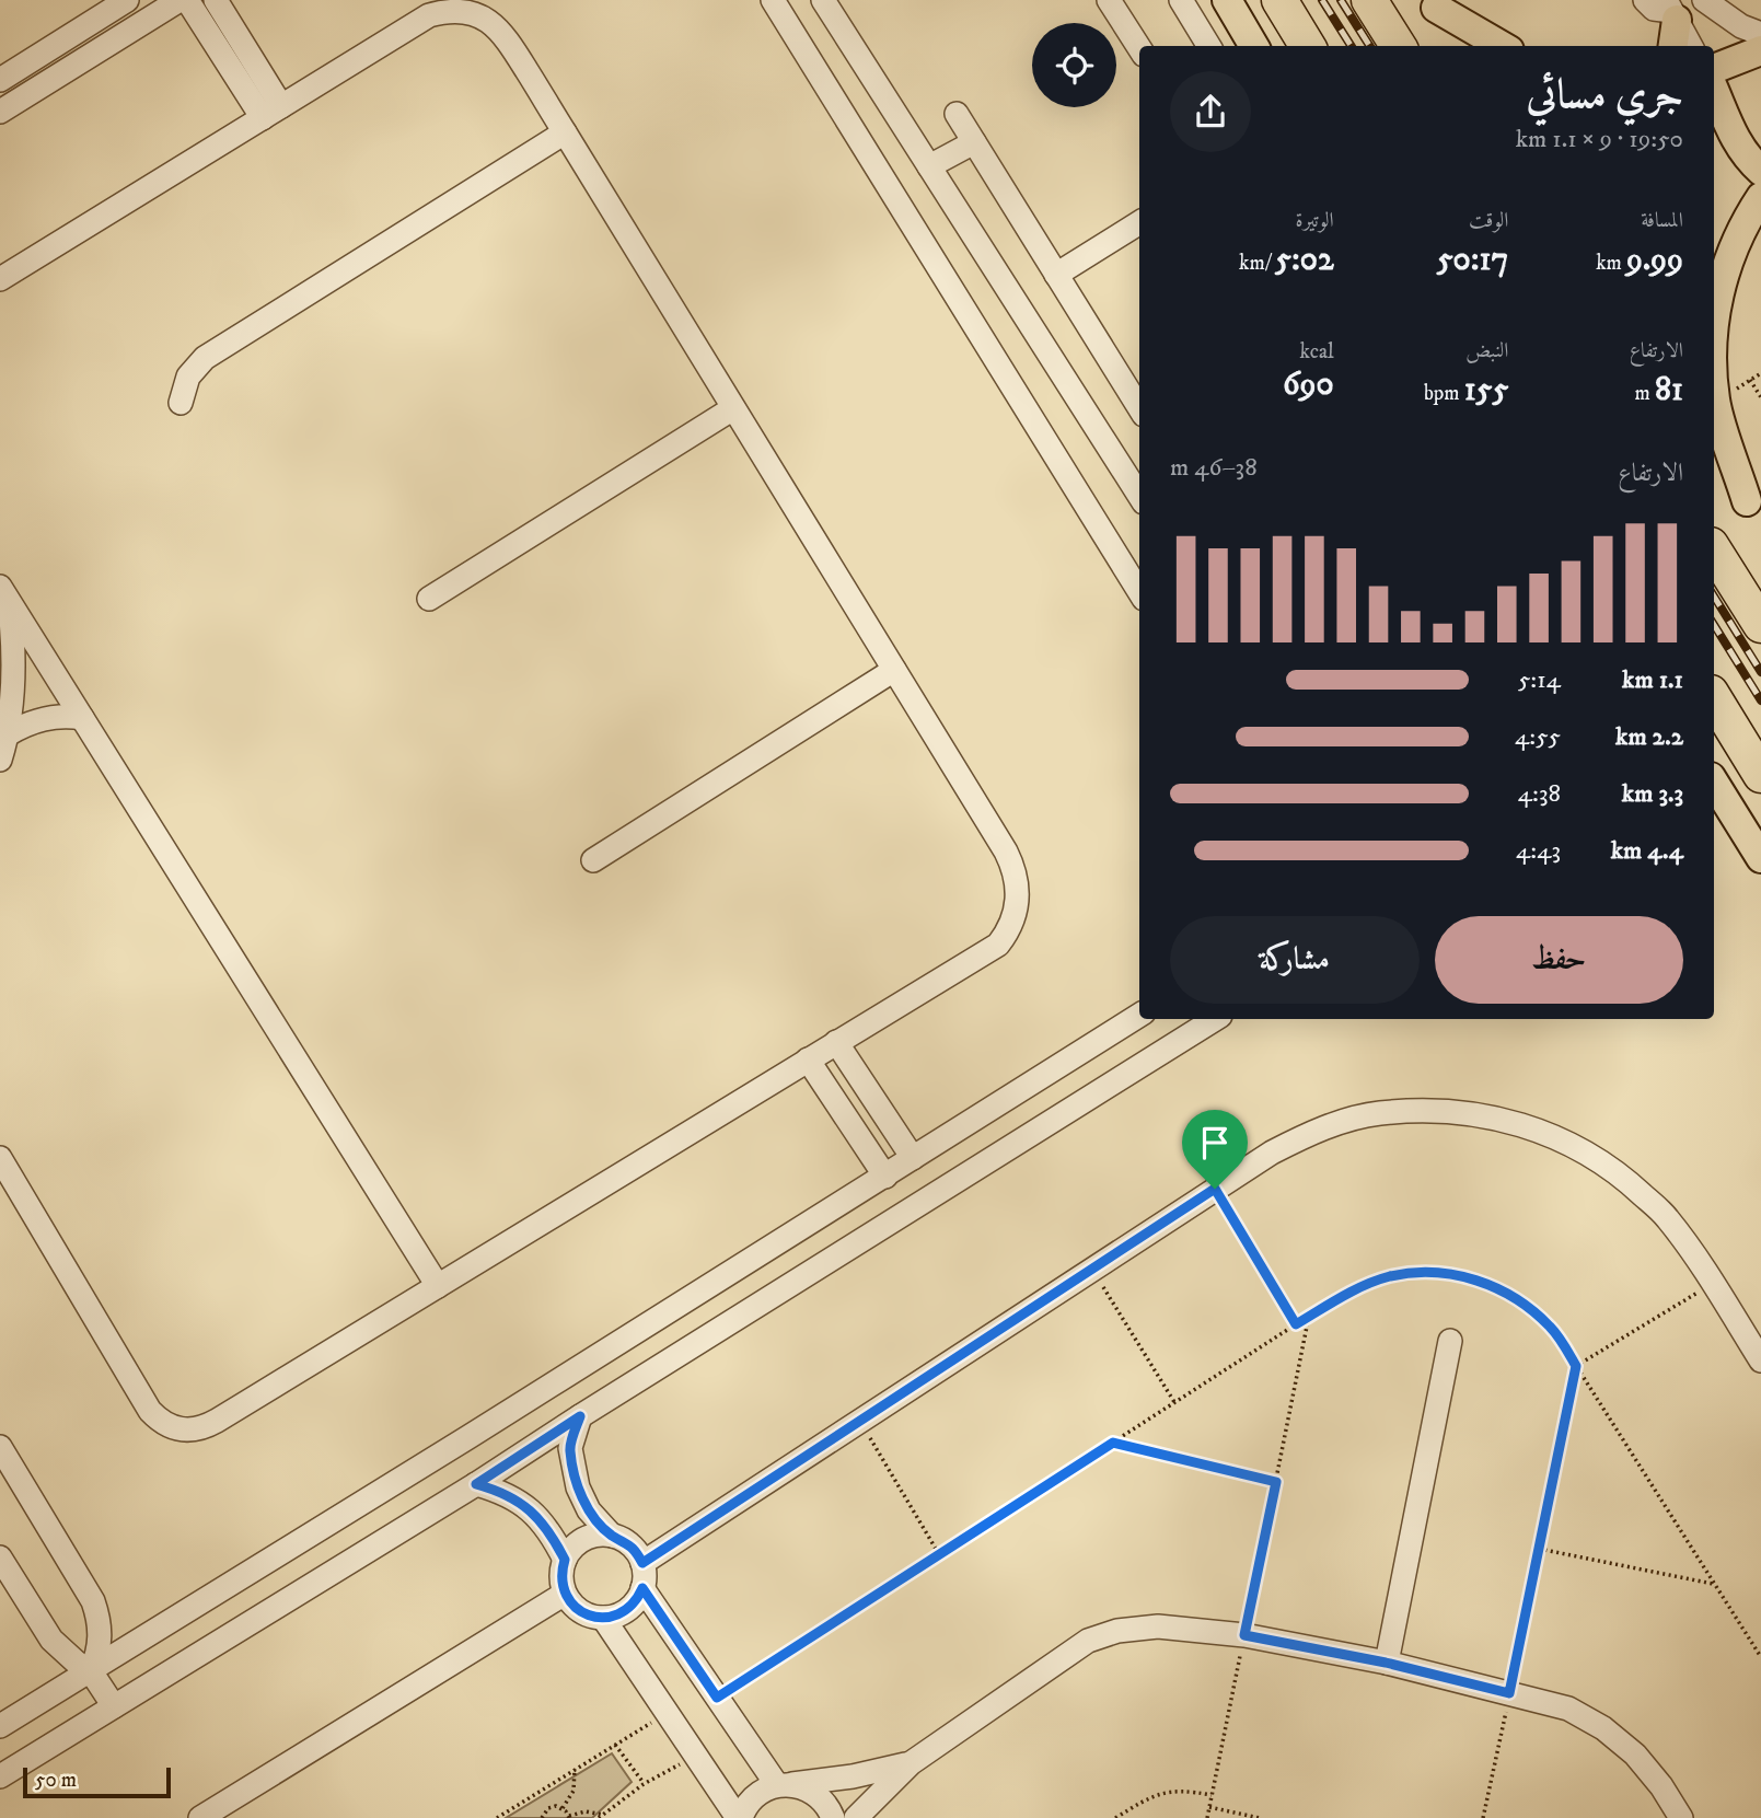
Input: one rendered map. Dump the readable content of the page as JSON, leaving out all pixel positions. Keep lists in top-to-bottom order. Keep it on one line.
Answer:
{"scale_bar":"50 m","page":{"heading":["جري مسائي","19:50 · 9 × 1.1 km"],"stats":[["المسافة","9.99 km"],["الوقت","50:17"],["الوتيرة","5:02 /km"],["الارتفاع","81 m"],["النبض","155 bpm"],["kcal","690"]],"chart":["الارتفاع","38–46 m"],"list":[{"name":"1.1 km","note":"5:14"},{"name":"2.2 km","note":"4:55"},{"name":"3.3 km","note":"4:38"},{"name":"4.4 km","note":"4:43"}],"buttons":["حفظ","مشاركة"],"scale":"50 m"}}
